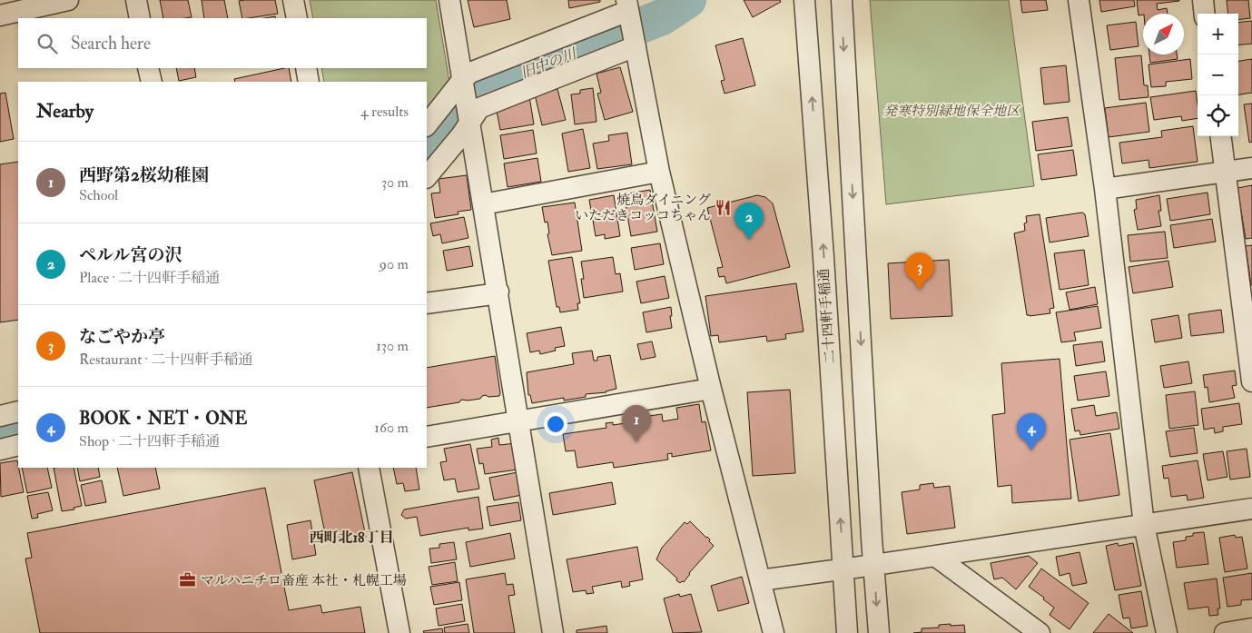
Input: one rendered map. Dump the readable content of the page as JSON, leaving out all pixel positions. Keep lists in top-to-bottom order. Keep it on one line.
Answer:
{"streets":{"street":["二十四軒手稲通"]},"districts":["西町北18丁目"],"water":["旧中の川"],"parks":["発寒特別緑地保全地区"],"places":{"restaurant":["焼鳥ダイニング いただきコッコちゃん"],"office":["マルハニチロ畜産 本社・札幌工場"]},"north":"top right","page":{"map_buttons":["+","−"],"search":"Search here","heading":["Nearby","4 results"],"list":[{"mark":"1","name":"西野第2桜幼稚園","note":"School","value":"30 m"},{"mark":"2","name":"ペルル宮の沢","note":"Place · 二十四軒手稲通","value":"90 m"},{"mark":"3","name":"なごやか亭","note":"Restaurant · 二十四軒手稲通","value":"130 m"},{"mark":"4","name":"BOOK・NET・ONE","note":"Shop · 二十四軒手稲通","value":"160 m"}],"pins":["2","3","1","4"]}}
